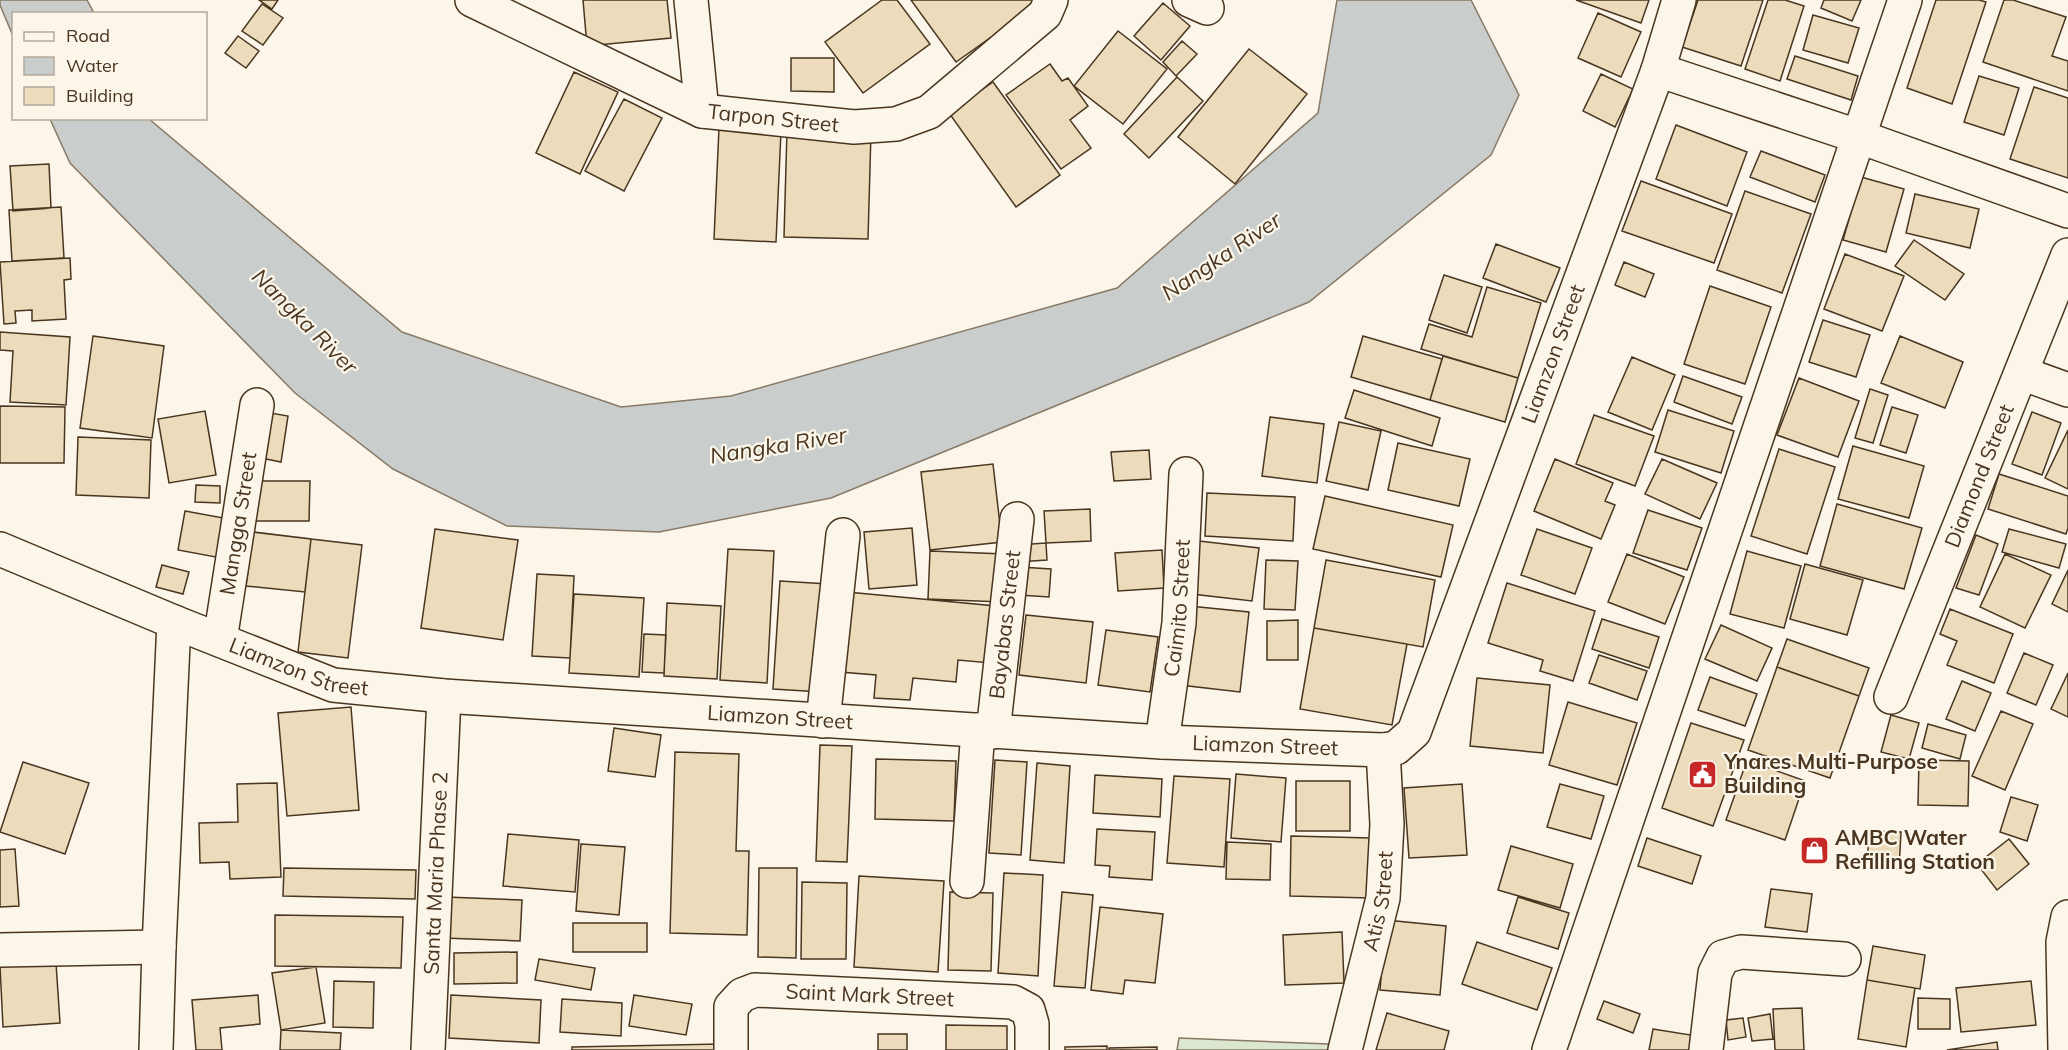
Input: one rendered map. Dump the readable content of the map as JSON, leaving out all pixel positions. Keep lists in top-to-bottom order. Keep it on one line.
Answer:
{"streets":{"street":["Tarpon Street","Liamzon Street","Diamond Street","Mangga Street","Caimito Street","Bayabas Street","Santa Maria Phase 2","Atis Street","Saint Mark Street"]},"crossings":[["Liamzon Street","Mangga Street"],["Liamzon Street","Caimito Street"],["Liamzon Street","Bayabas Street"],["Liamzon Street","Santa Maria Phase 2"],["Liamzon Street","Atis Street"]],"water":["Nangka River"],"places":{"public building":["Ynares Multi-Purpose Building"],"shop":["AMBC Water Refilling Station"]},"legend":["Road","Water","Building"]}
